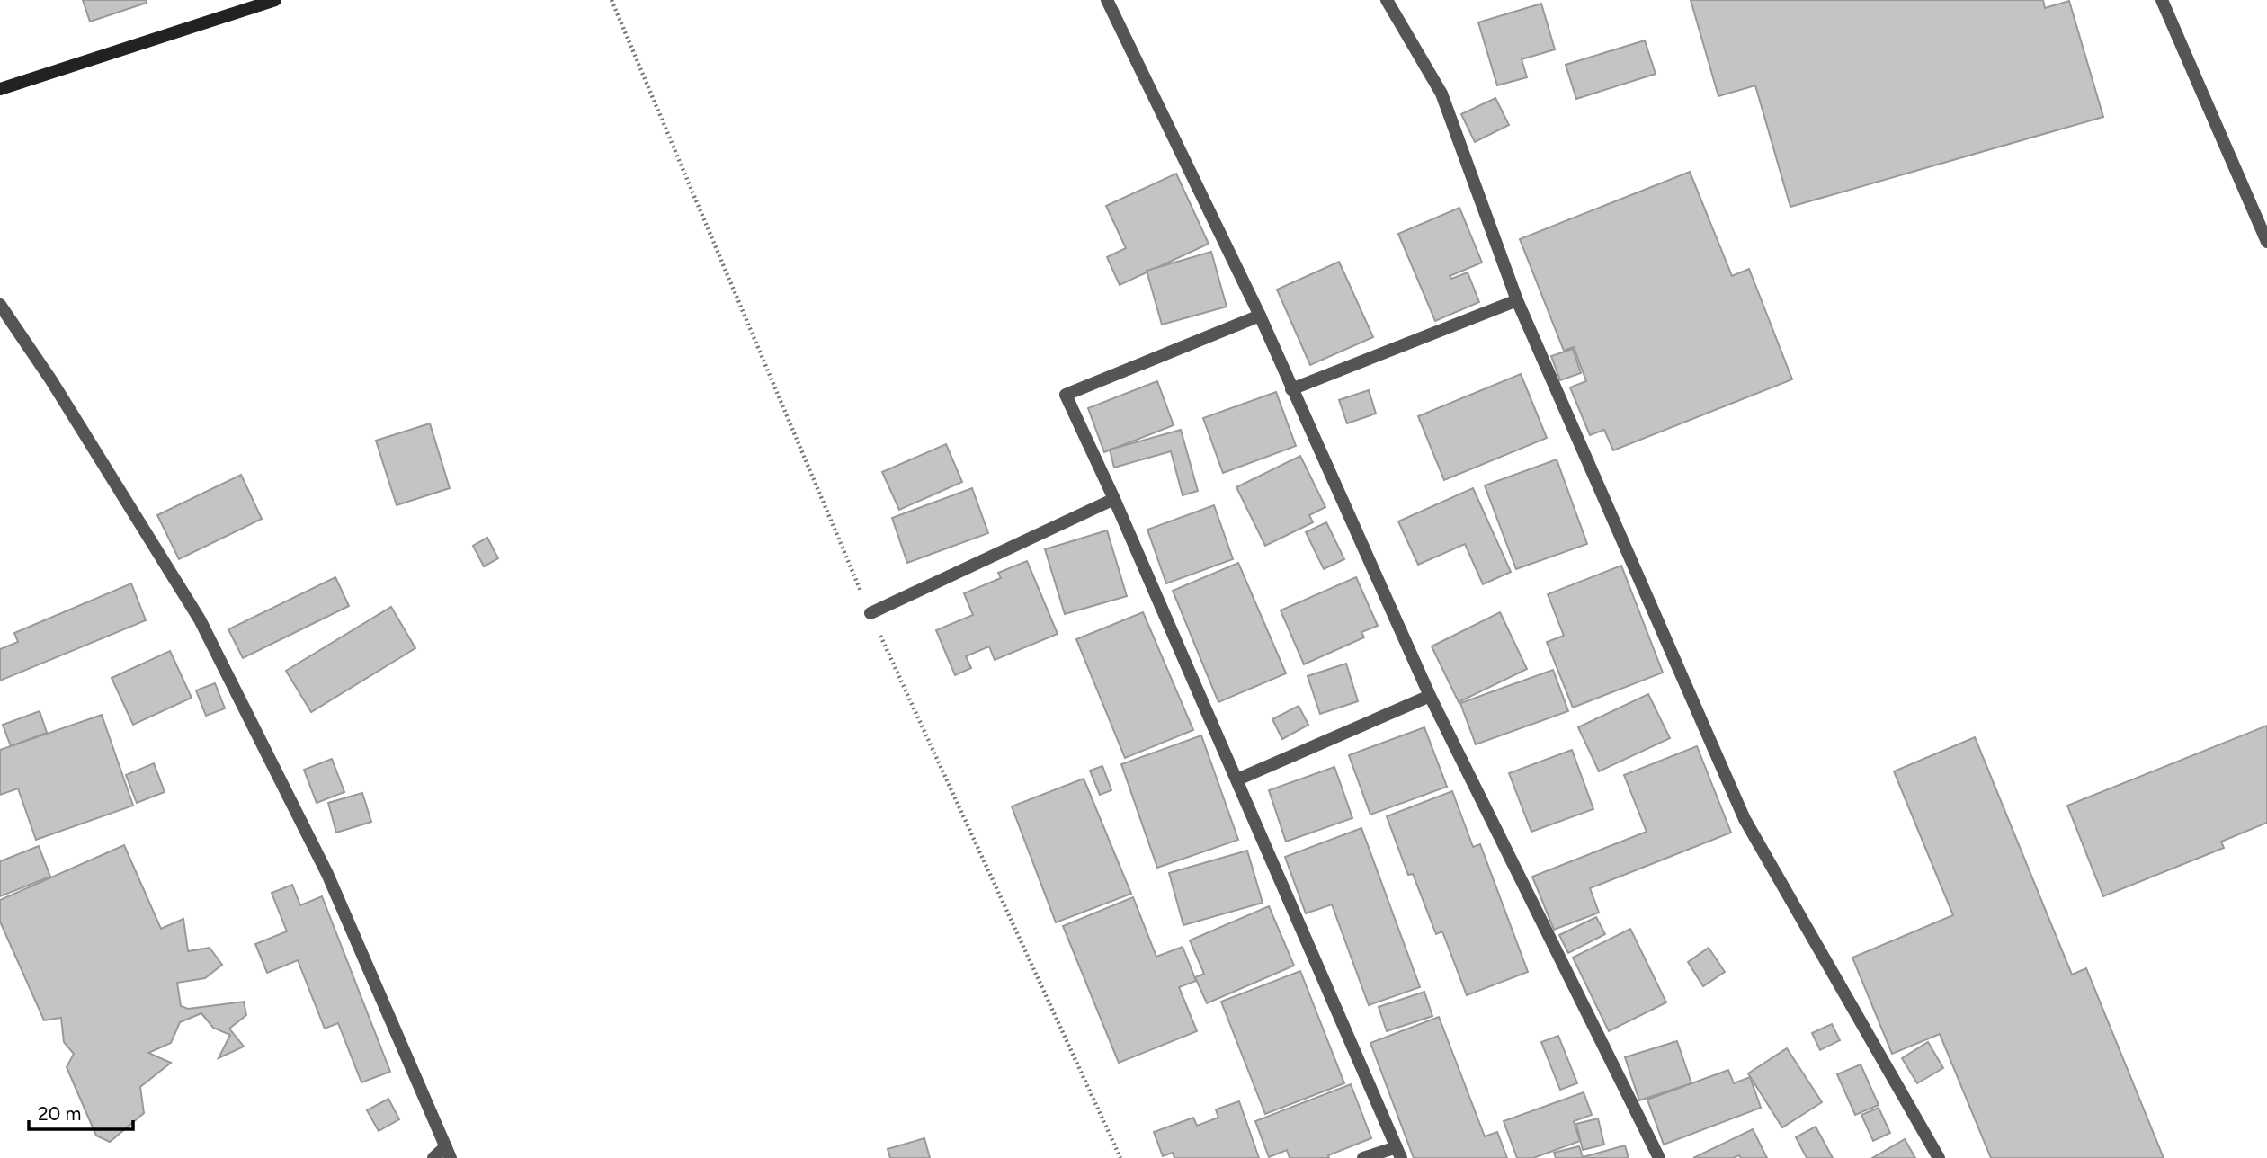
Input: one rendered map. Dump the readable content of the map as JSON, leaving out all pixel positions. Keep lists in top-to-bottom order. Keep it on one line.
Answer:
{"scale_bar":"20 m"}
